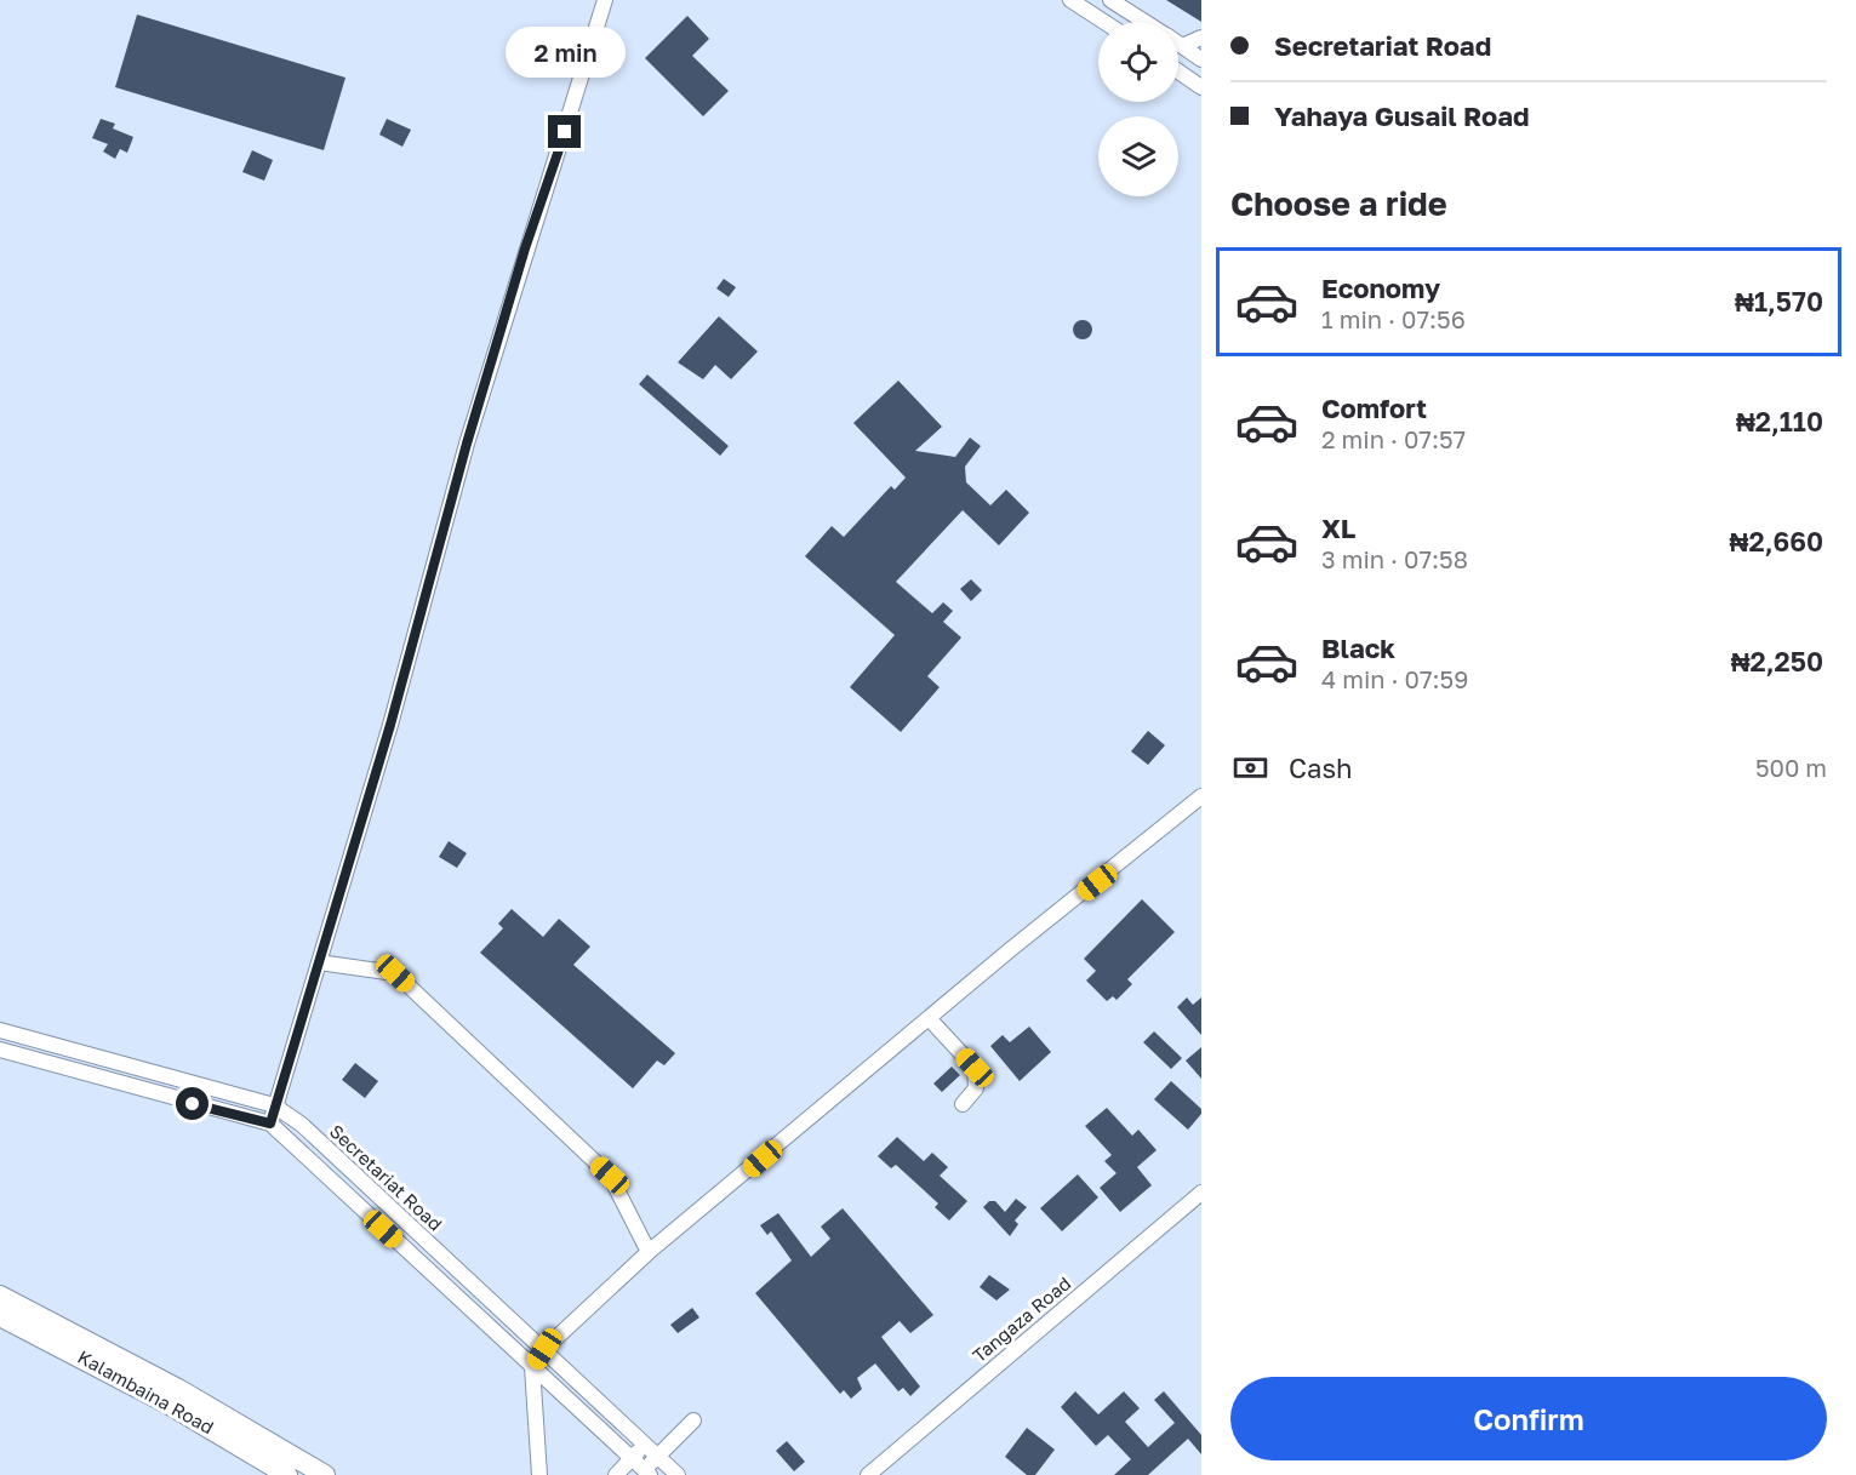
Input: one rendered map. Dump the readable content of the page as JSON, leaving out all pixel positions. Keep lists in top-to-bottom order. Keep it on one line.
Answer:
{"streets":{"main road":["Kalambaina Road"],"street":["Secretariat Road","Tangaza Road"]},"page":{"banner":["Secretariat Road","Yahaya Gusail Road"],"bubble":"2 min","heading":"Choose a ride","list":[{"name":"Economy","note":"1 min · 07:56","value":"₦1,570"},{"name":"Comfort","note":"2 min · 07:57","value":"₦2,110"},{"name":"XL","note":"3 min · 07:58","value":"₦2,660"},{"name":"Black","note":"4 min · 07:59","value":"₦2,250"}],"pay":["Cash","500 m"],"buttons":"Confirm"}}
